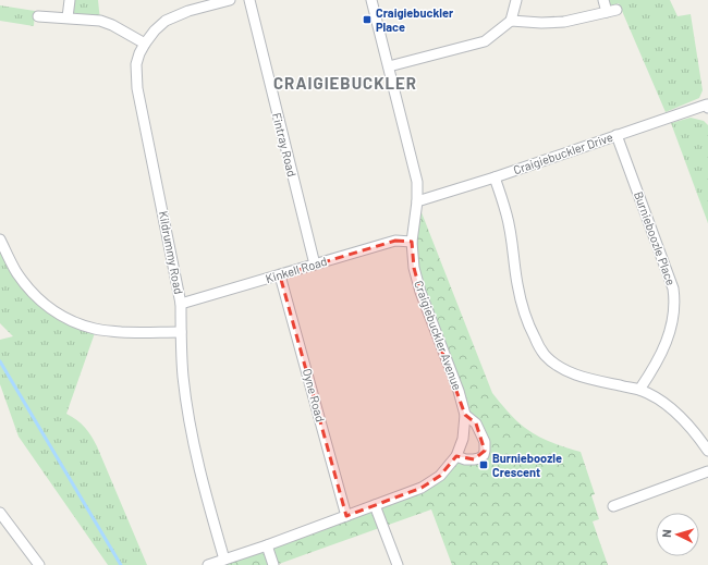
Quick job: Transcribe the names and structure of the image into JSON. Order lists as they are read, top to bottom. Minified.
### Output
{"streets":{"street":["Fintray Road","Craigiebuckler Drive","Burnieboozle Place","Kildrummy Road","Kinkell Road","Craigiebuckler Avenue","Oyne Road"]},"crossings":[["Fintray Road","Kinkell Road"],["Craigiebuckler Drive","Burnieboozle Place"],["Craigiebuckler Drive","Craigiebuckler Avenue"],["Kildrummy Road","Kinkell Road"],["Kildrummy Road","Craigiebuckler Avenue"],["Kinkell Road","Craigiebuckler Avenue"],["Kinkell Road","Oyne Road"],["Craigiebuckler Avenue","Oyne Road"]],"districts":["CRAIGIEBUCKLER"],"places":{"transit":["Craigiebuckler Place","Burnieboozle Crescent"]},"north":"left"}
